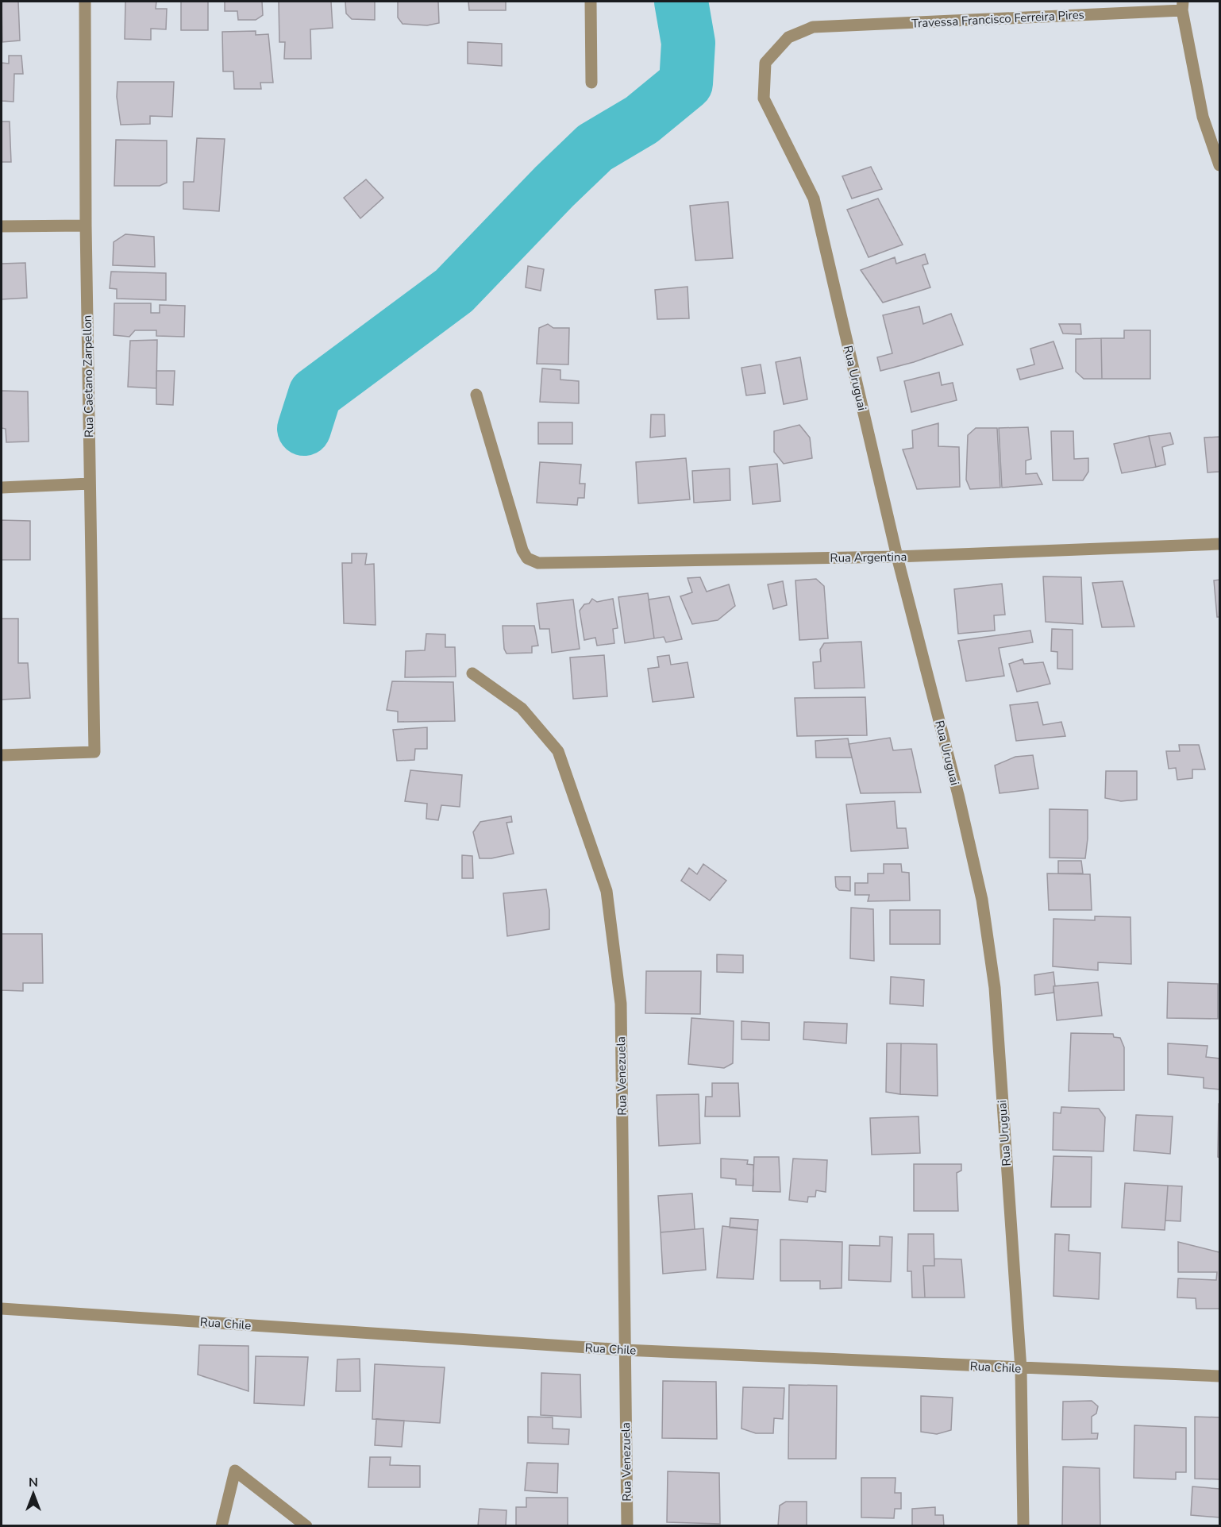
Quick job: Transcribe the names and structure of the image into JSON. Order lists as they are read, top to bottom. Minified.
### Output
{"streets":{"street":["Travessa Francisco Ferreira Pires","Rua Caetano Zarpellon","Rua Uruguai","Rua Argentina","Rua Venezuela","Rua Chile"]},"crossings":[["Travessa Francisco Ferreira Pires","Rua Uruguai"],["Rua Uruguai","Rua Argentina"],["Rua Uruguai","Rua Chile"],["Rua Venezuela","Rua Chile"]],"north":"top"}
